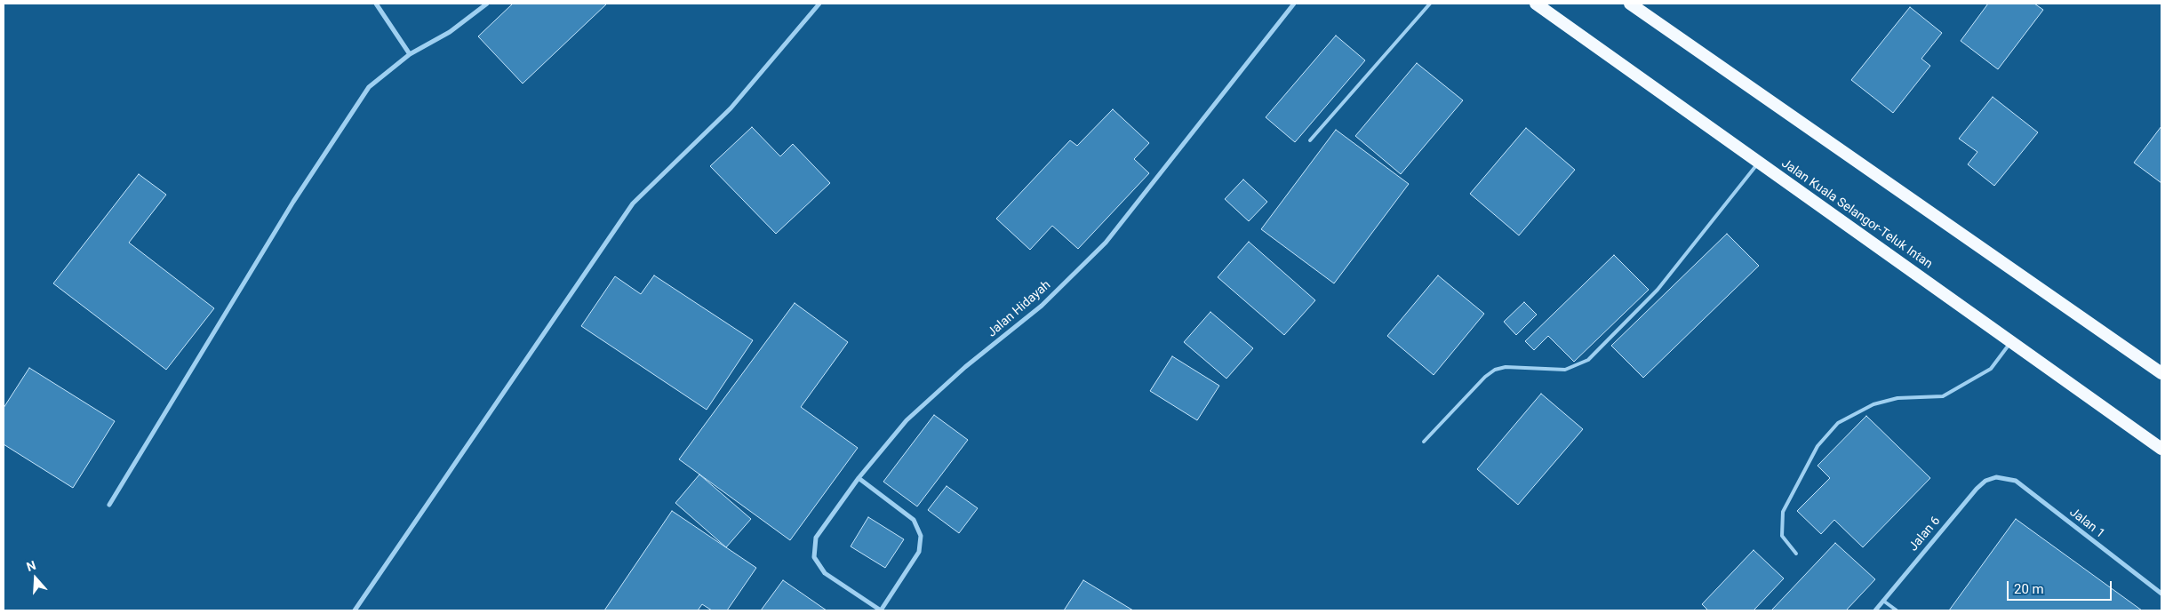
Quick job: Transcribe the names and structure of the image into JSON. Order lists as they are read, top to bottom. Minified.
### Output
{"streets":{"highway":["Jalan Kuala Selangor-Teluk Intan"],"street":["Jalan Hidayah","Jalan 1","Jalan 6"]},"crossings":[["Jalan 1","Jalan 6"]],"scale_bar":"20 m","north":"top"}
